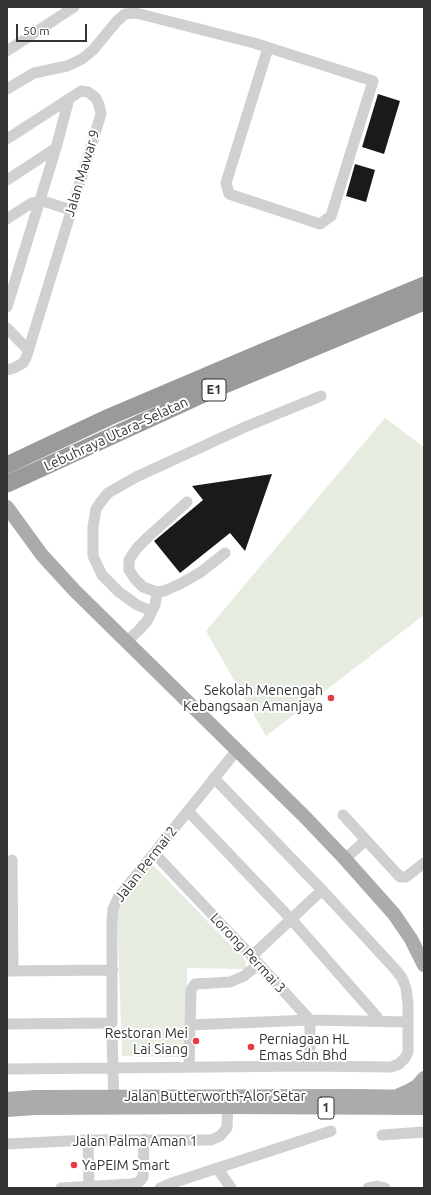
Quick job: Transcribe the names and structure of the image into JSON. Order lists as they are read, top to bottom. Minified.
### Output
{"streets":{"highway":["E1","Lebuhraya Utara–Selatan"],"main road":["Jalan Butterworth-Alor Setar","1"],"street":["Jalan Mawar 9","Jalan Permai 2","Lorong Permai 3","Jalan Palma Aman 1"]},"crossings":[["Jalan Permai 2","Lorong Permai 3"],["Jalan Butterworth-Alor Setar","Jalan Palma Aman 1"]],"places":["Sekolah Menengah Kebangsaan Amanjaya","Restoran Mei Lai Siang","Perniagaan HL Emas Sdn Bhd","YaPEIM Smart"],"scale_bar":"50 m"}
